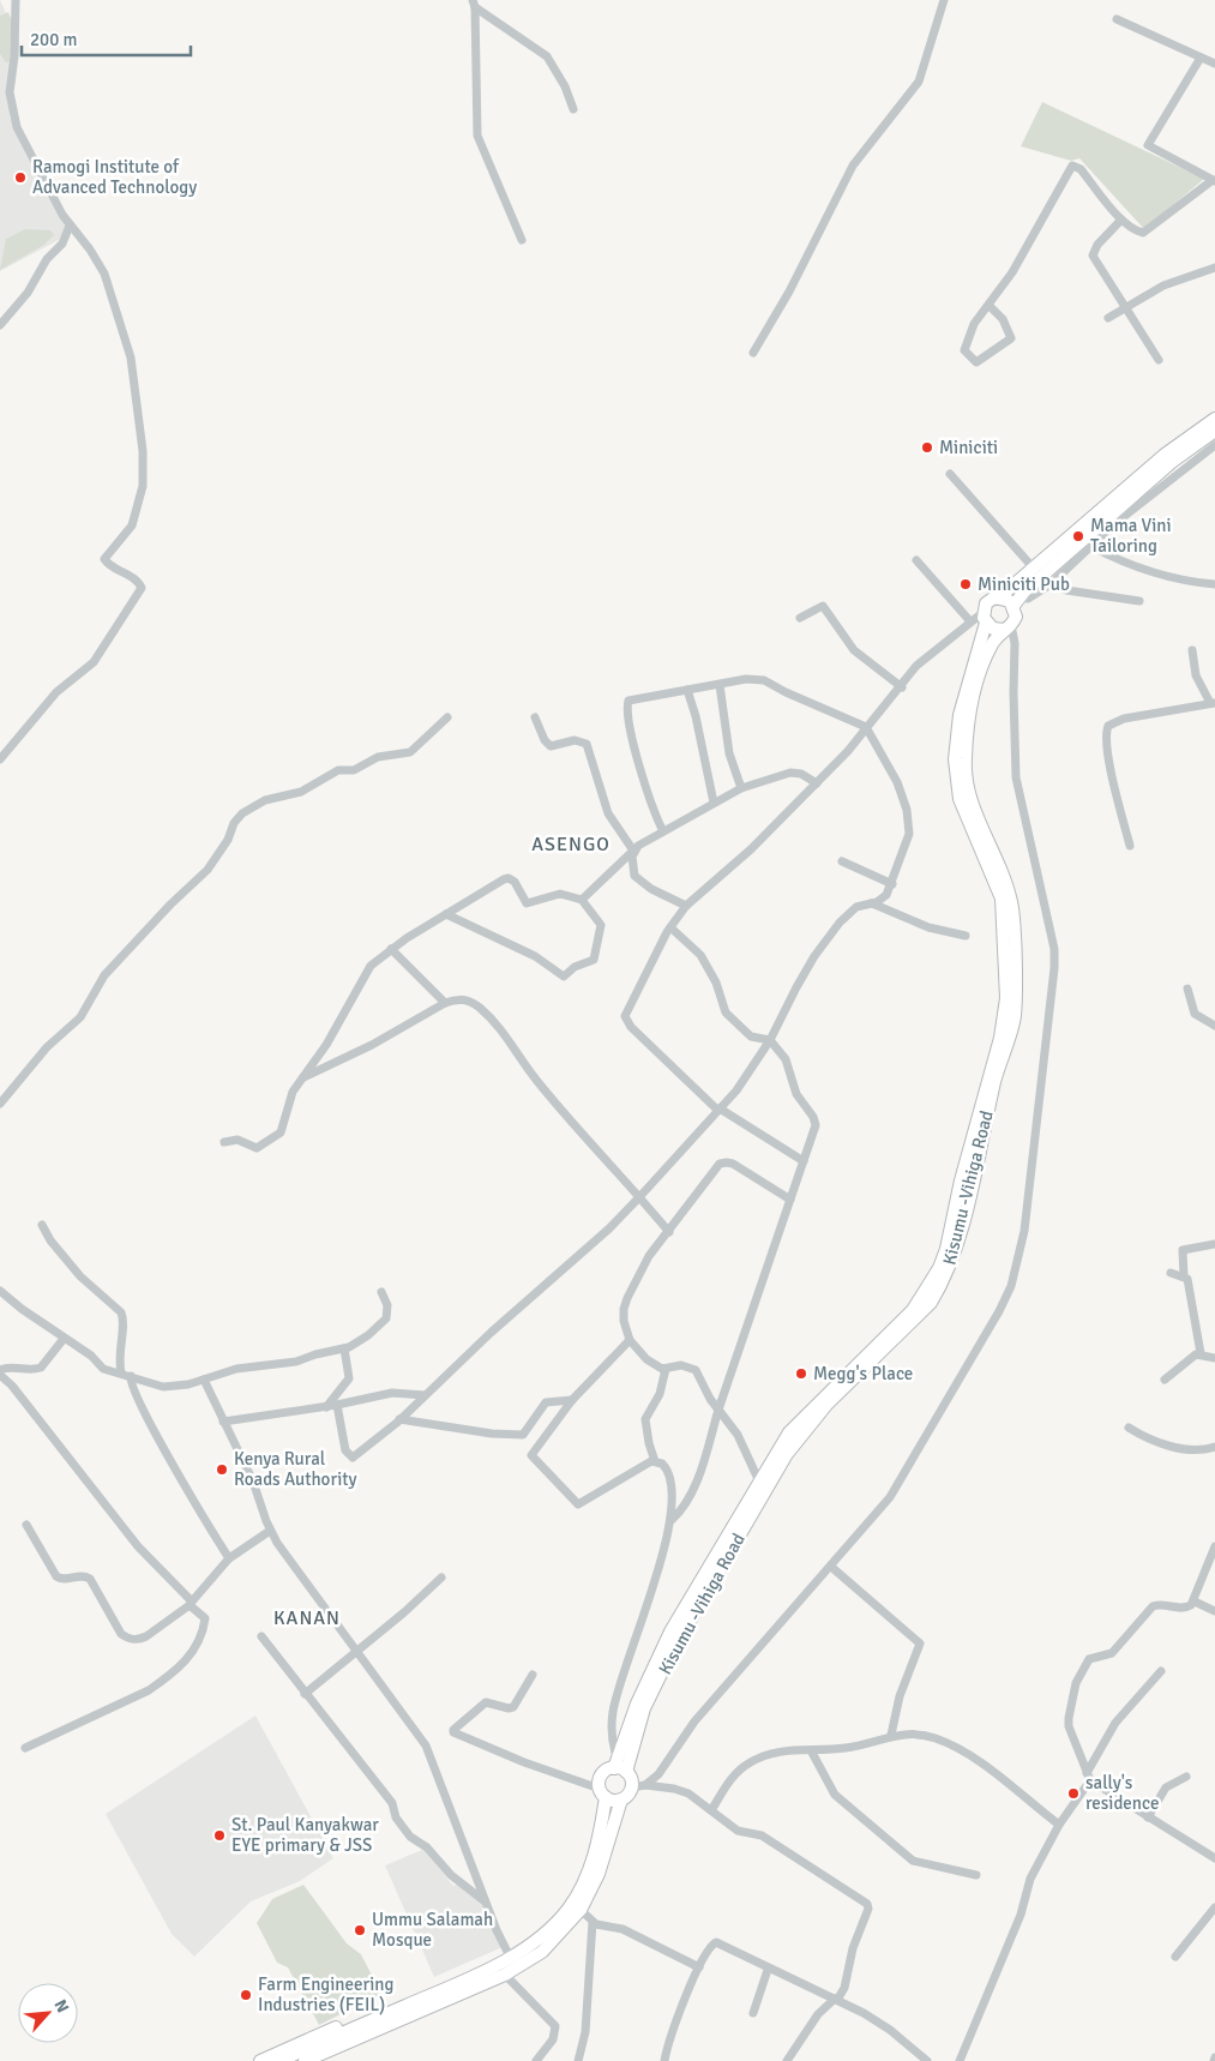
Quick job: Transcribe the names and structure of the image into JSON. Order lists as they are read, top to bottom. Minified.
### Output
{"streets":{"highway":["Kisumu -Vihiga Road"]},"districts":["ASENGO","KANAN"],"places":["Ramogi Institute of Advanced Technology","Miniciti","Mama Vini Tailoring","Miniciti Pub","Megg's Place","Kenya Rural Roads Authority","sally's residence","St. Paul Kanyakwar EYE primary & JSS","Ummu Salamah Mosque","Farm Engineering Industries (FEIL)"],"scale_bar":"200 m","north":"top right"}
